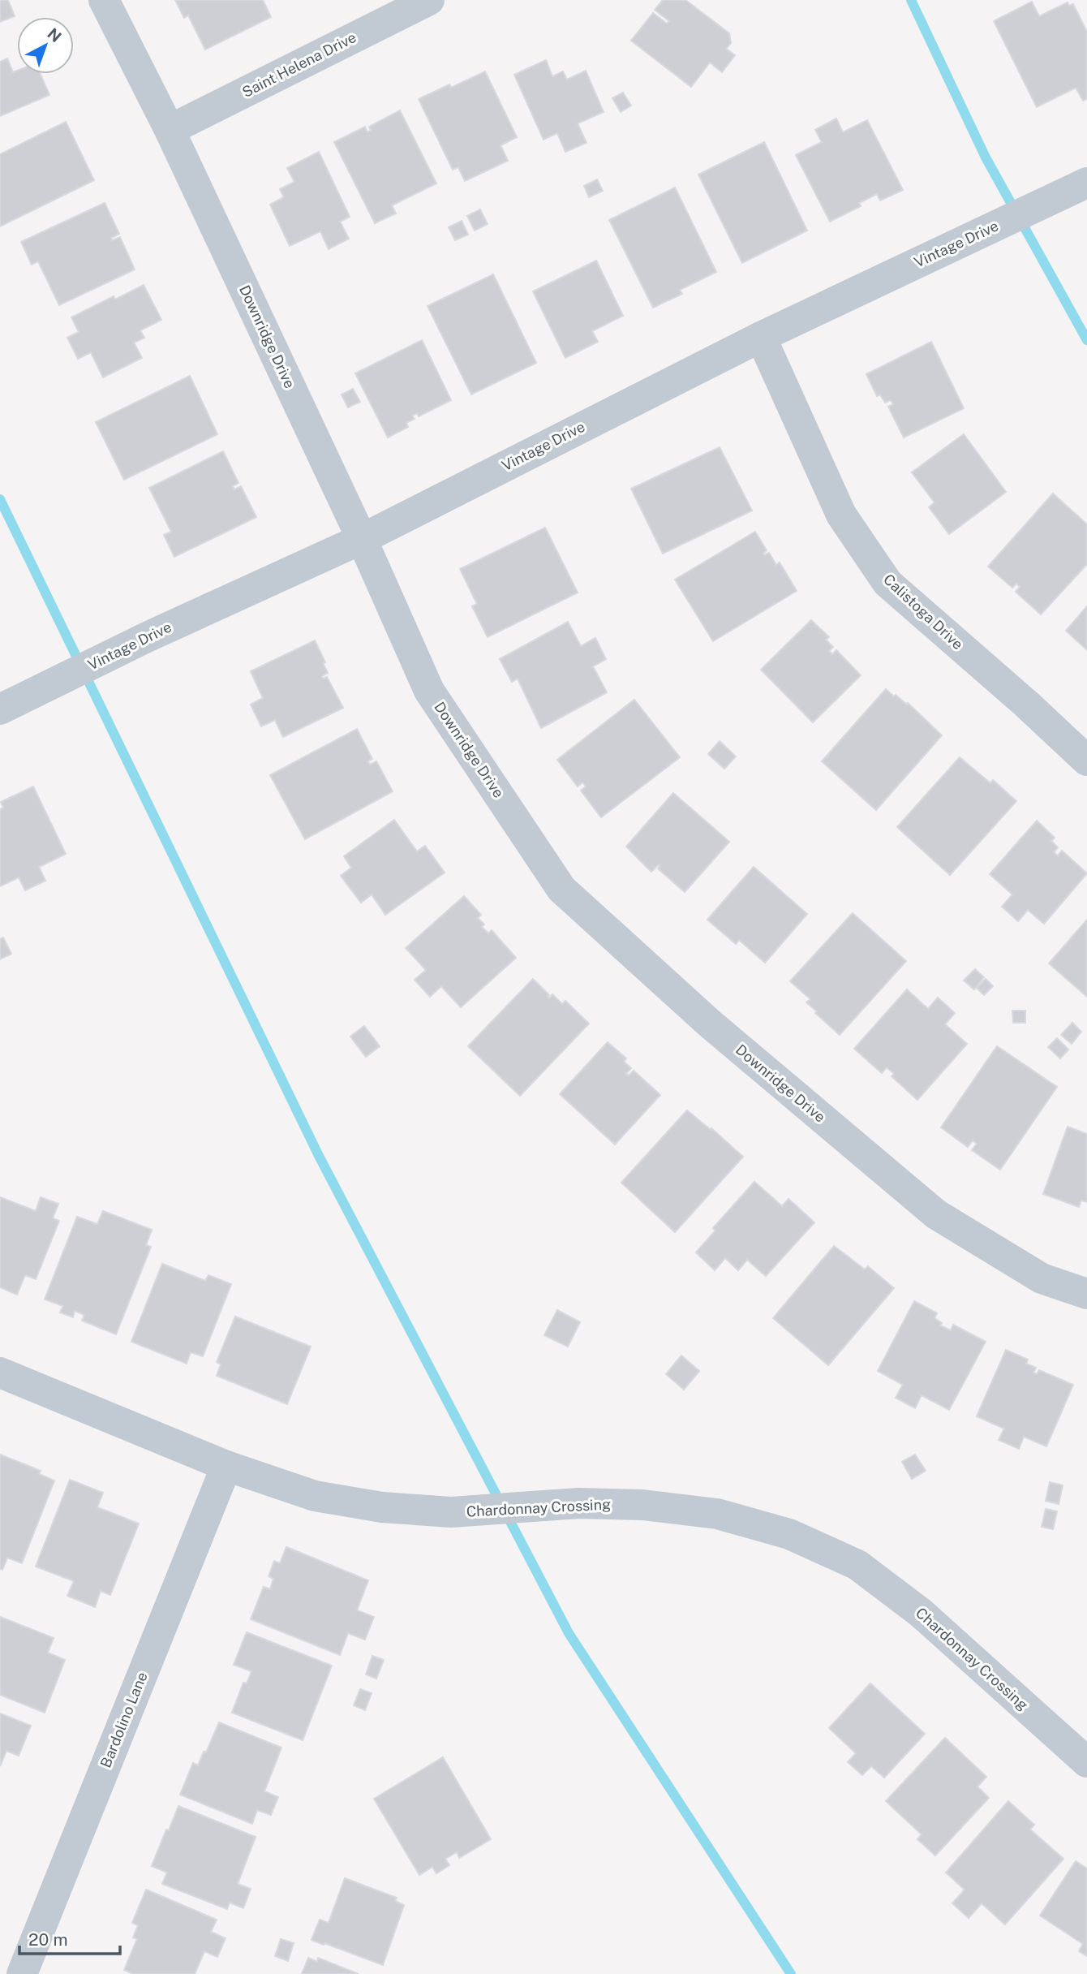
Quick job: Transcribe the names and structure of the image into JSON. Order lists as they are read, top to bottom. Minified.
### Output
{"streets":{"street":["Saint Helena Drive","Vintage Drive","Downridge Drive","Calistoga Drive","Chardonnay Crossing","Bardolino Lane"]},"crossings":[["Saint Helena Drive","Downridge Drive"],["Vintage Drive","Downridge Drive"],["Vintage Drive","Calistoga Drive"],["Chardonnay Crossing","Bardolino Lane"]],"scale_bar":"20 m","north":"top right"}
